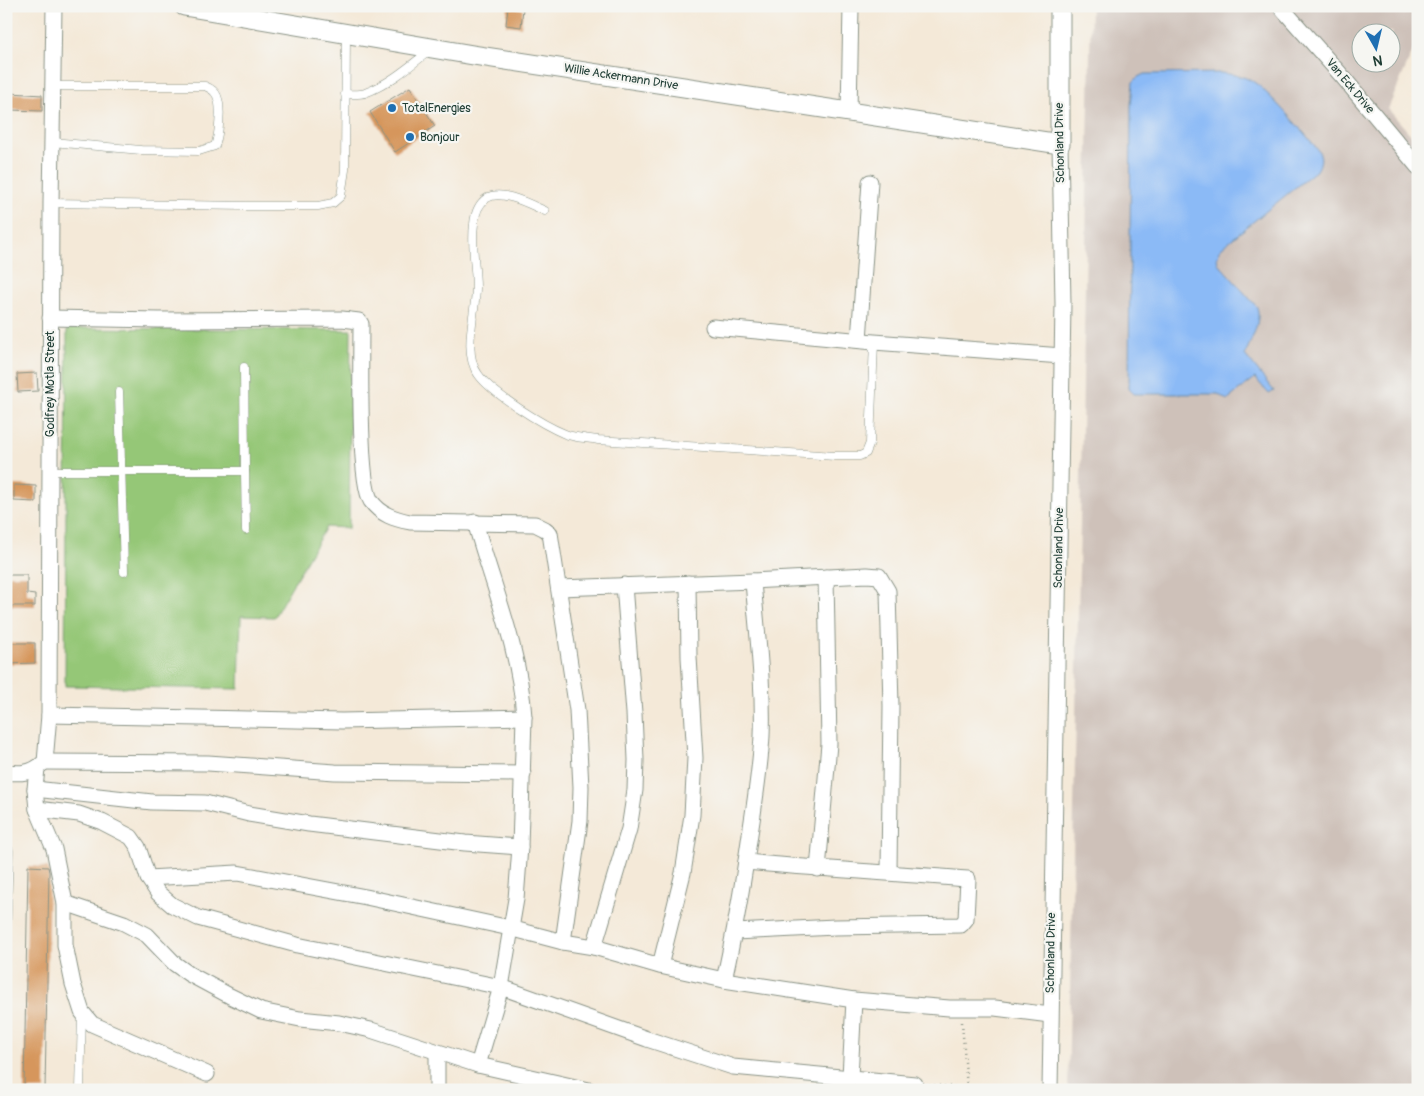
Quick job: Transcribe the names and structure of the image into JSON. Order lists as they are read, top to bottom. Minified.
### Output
{"streets":{"street":["Willie Ackermann Drive","Van Eck Drive","Schonland Drive","Godfrey Motla Street"]},"crossings":[["Willie Ackermann Drive","Schonland Drive"]],"places":["TotalEnergies","Bonjour"],"north":"bottom"}
